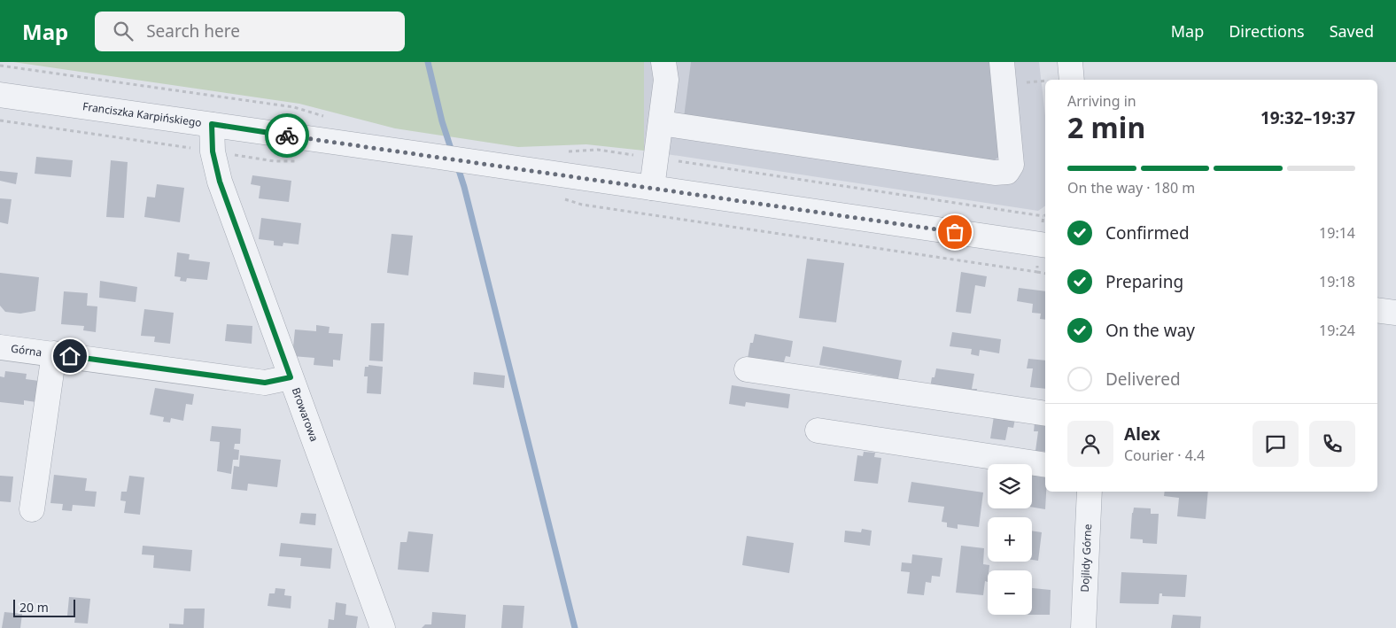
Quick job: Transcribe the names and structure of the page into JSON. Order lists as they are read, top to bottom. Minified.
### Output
{"streets":{"street":["Franciszka Karpińskiego","Górna","Browarowa","Dojlidy Górne"]},"crossings":[["Franciszka Karpińskiego","Browarowa"],["Górna","Browarowa"]],"scale_bar":"20 m","page":{"header":"Map","search":"Search here","nav":["Map","Directions","Saved"],"heading":["2 min","Arriving in","19:32–19:37"],"panel":["Alex","Courier · 4.4"],"bar":"On the way · 180 m","list":[["Confirmed","19:14"],["Preparing","19:18"],["On the way","19:24"],"Delivered"],"map_buttons":["+","−"],"scale":"20 m"}}
